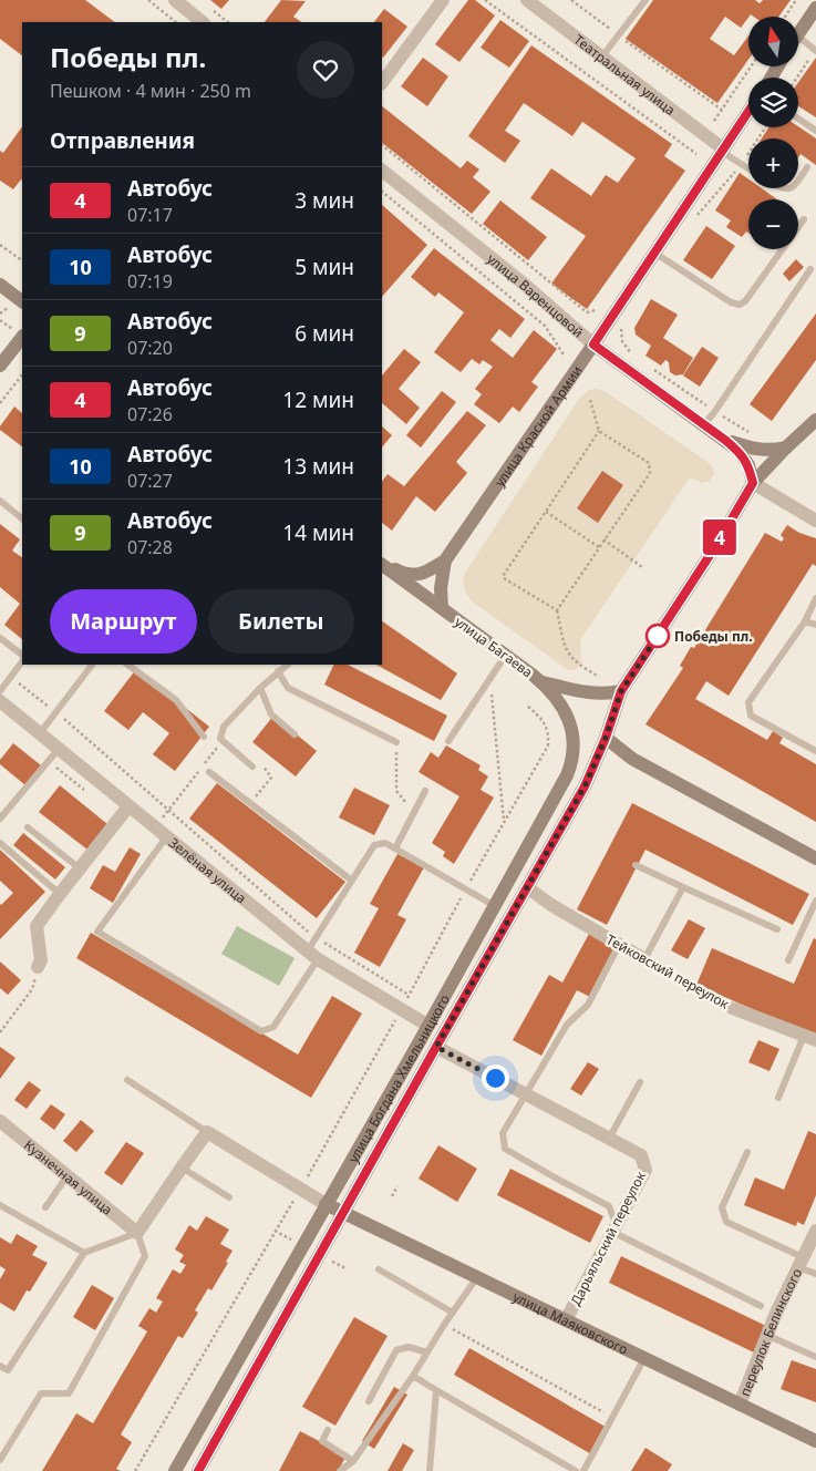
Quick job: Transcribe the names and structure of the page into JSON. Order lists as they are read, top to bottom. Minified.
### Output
{"streets":{"main road":["улица Варенцовой","улица Красной Армии","улица Багаева","улица Богдана Хмельницкого","улица Маяковского"],"street":["Театральная улица","Зелёная улица","Тейковский переулок","Кузнечная улица","Дарьяльский переулок","переулок Белинского"]},"crossings":[["Театральная улица","улица Красной Армии"],["улица Варенцовой","улица Красной Армии"],["улица Варенцовой","улица Богдана Хмельницкого"],["улица Красной Армии","улица Багаева"],["улица Багаева","улица Богдана Хмельницкого"],["Зелёная улица","улица Богдана Хмельницкого"],["Тейковский переулок","улица Богдана Хмельницкого"],["улица Богдана Хмельницкого","Дарьяльский переулок"],["улица Богдана Хмельницкого","улица Маяковского"],["Дарьяльский переулок","улица Маяковского"],["улица Маяковского","переулок Белинского"]],"places":["Победы пл."],"lines":["bus line 4"],"north":"top","page":{"on_map":"4","map_buttons":["+","−"],"heading":[["Победы пл.","Пешком · 4 мин · 250 m"],"Отправления"],"list":[{"mark":"4","name":"Автобус","note":"07:17","value":"3 мин"},{"mark":"10","name":"Автобус","note":"07:19","value":"5 мин"},{"mark":"9","name":"Автобус","note":"07:20","value":"6 мин"},{"mark":"4","name":"Автобус","note":"07:26","value":"12 мин"},{"mark":"10","name":"Автобус","note":"07:27","value":"13 мин"},{"mark":"9","name":"Автобус","note":"07:28","value":"14 мин"}],"buttons":["Маршрут","Билеты"]}}
